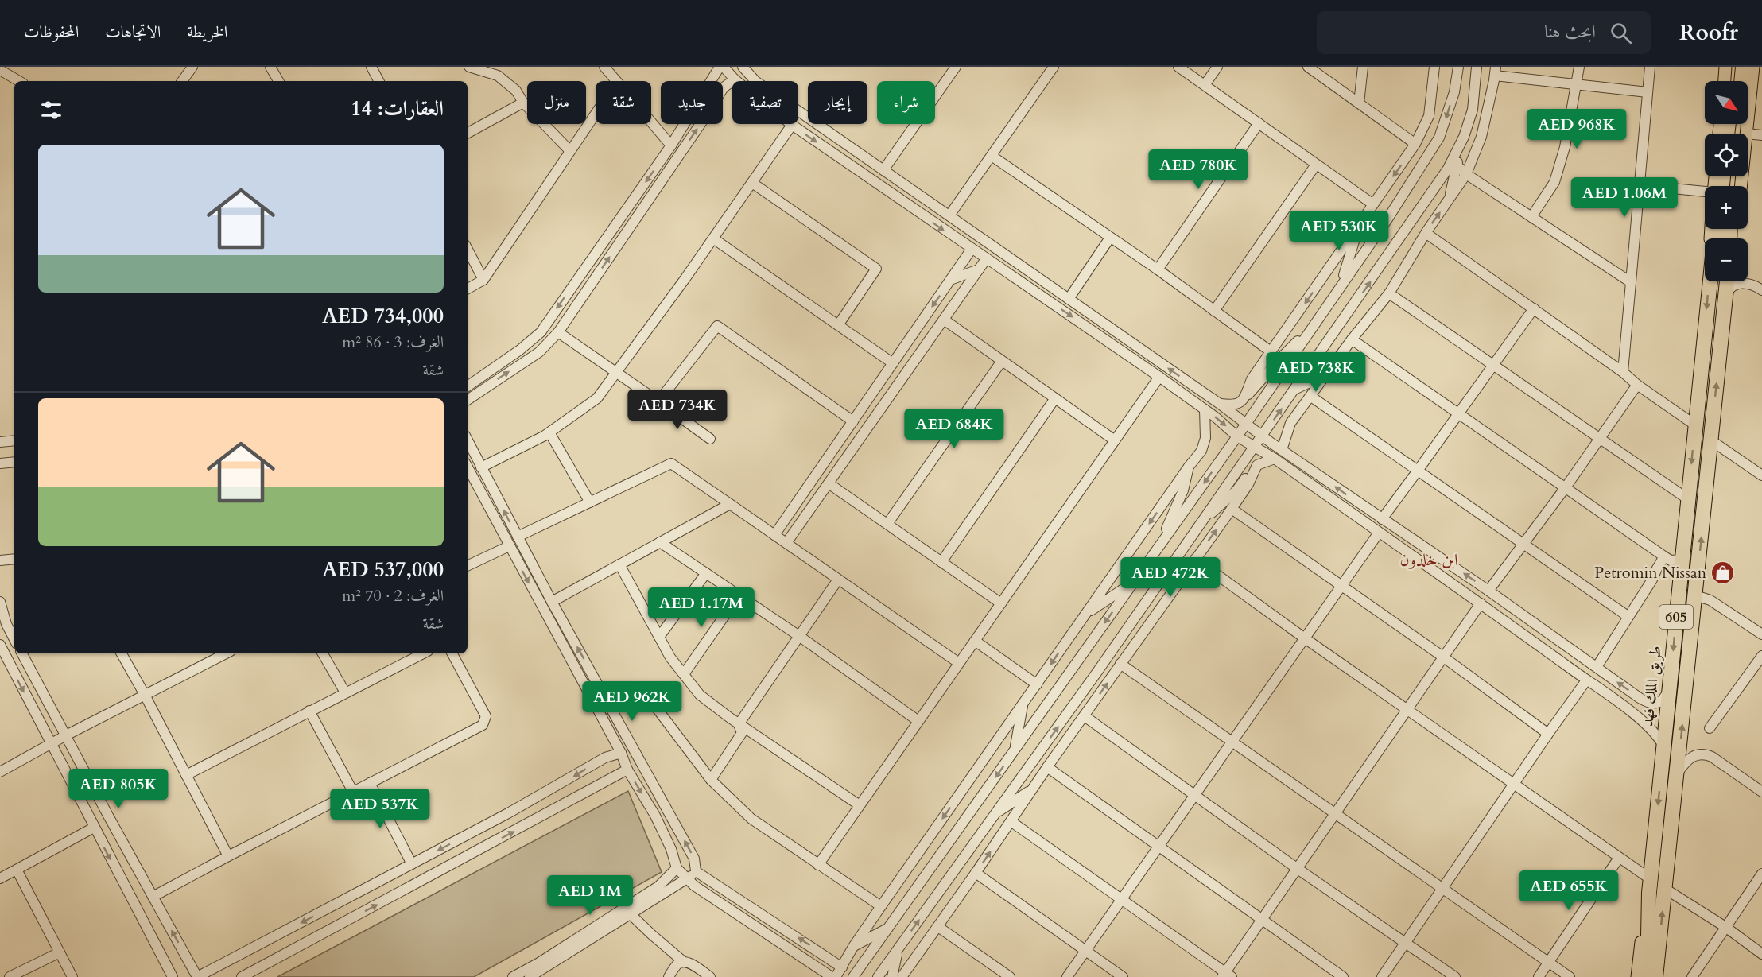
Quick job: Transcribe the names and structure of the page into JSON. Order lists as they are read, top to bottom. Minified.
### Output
{"streets":{"highway":["605","طريق الملك فهد"]},"districts":["ابن خلدون"],"places":{"shop":["Petromin Nissan"]},"north":"bottom right","page":{"header":"Roofr","search":"ابحث هنا","nav":["الخريطة","الاتجاهات","المحفوظات"],"map_buttons":["+","−"],"chip":["شراء","إيجار","تصفية","جديد","شقة","منزل"],"heading":"العقارات: 14","price":["AED 968K","AED 780K","AED 1.06M","AED 530K","AED 738K","AED 734K","AED 684K","AED 472K","AED 1.17M","AED 962K","AED 805K","AED 537K","AED 655K","AED 1M"],"list":[{"name":"AED 734,000","note":"الغرف: 3 · 86 m² · شقة"},{"name":"AED 537,000","note":"الغرف: 2 · 70 m² · شقة"}]}}
